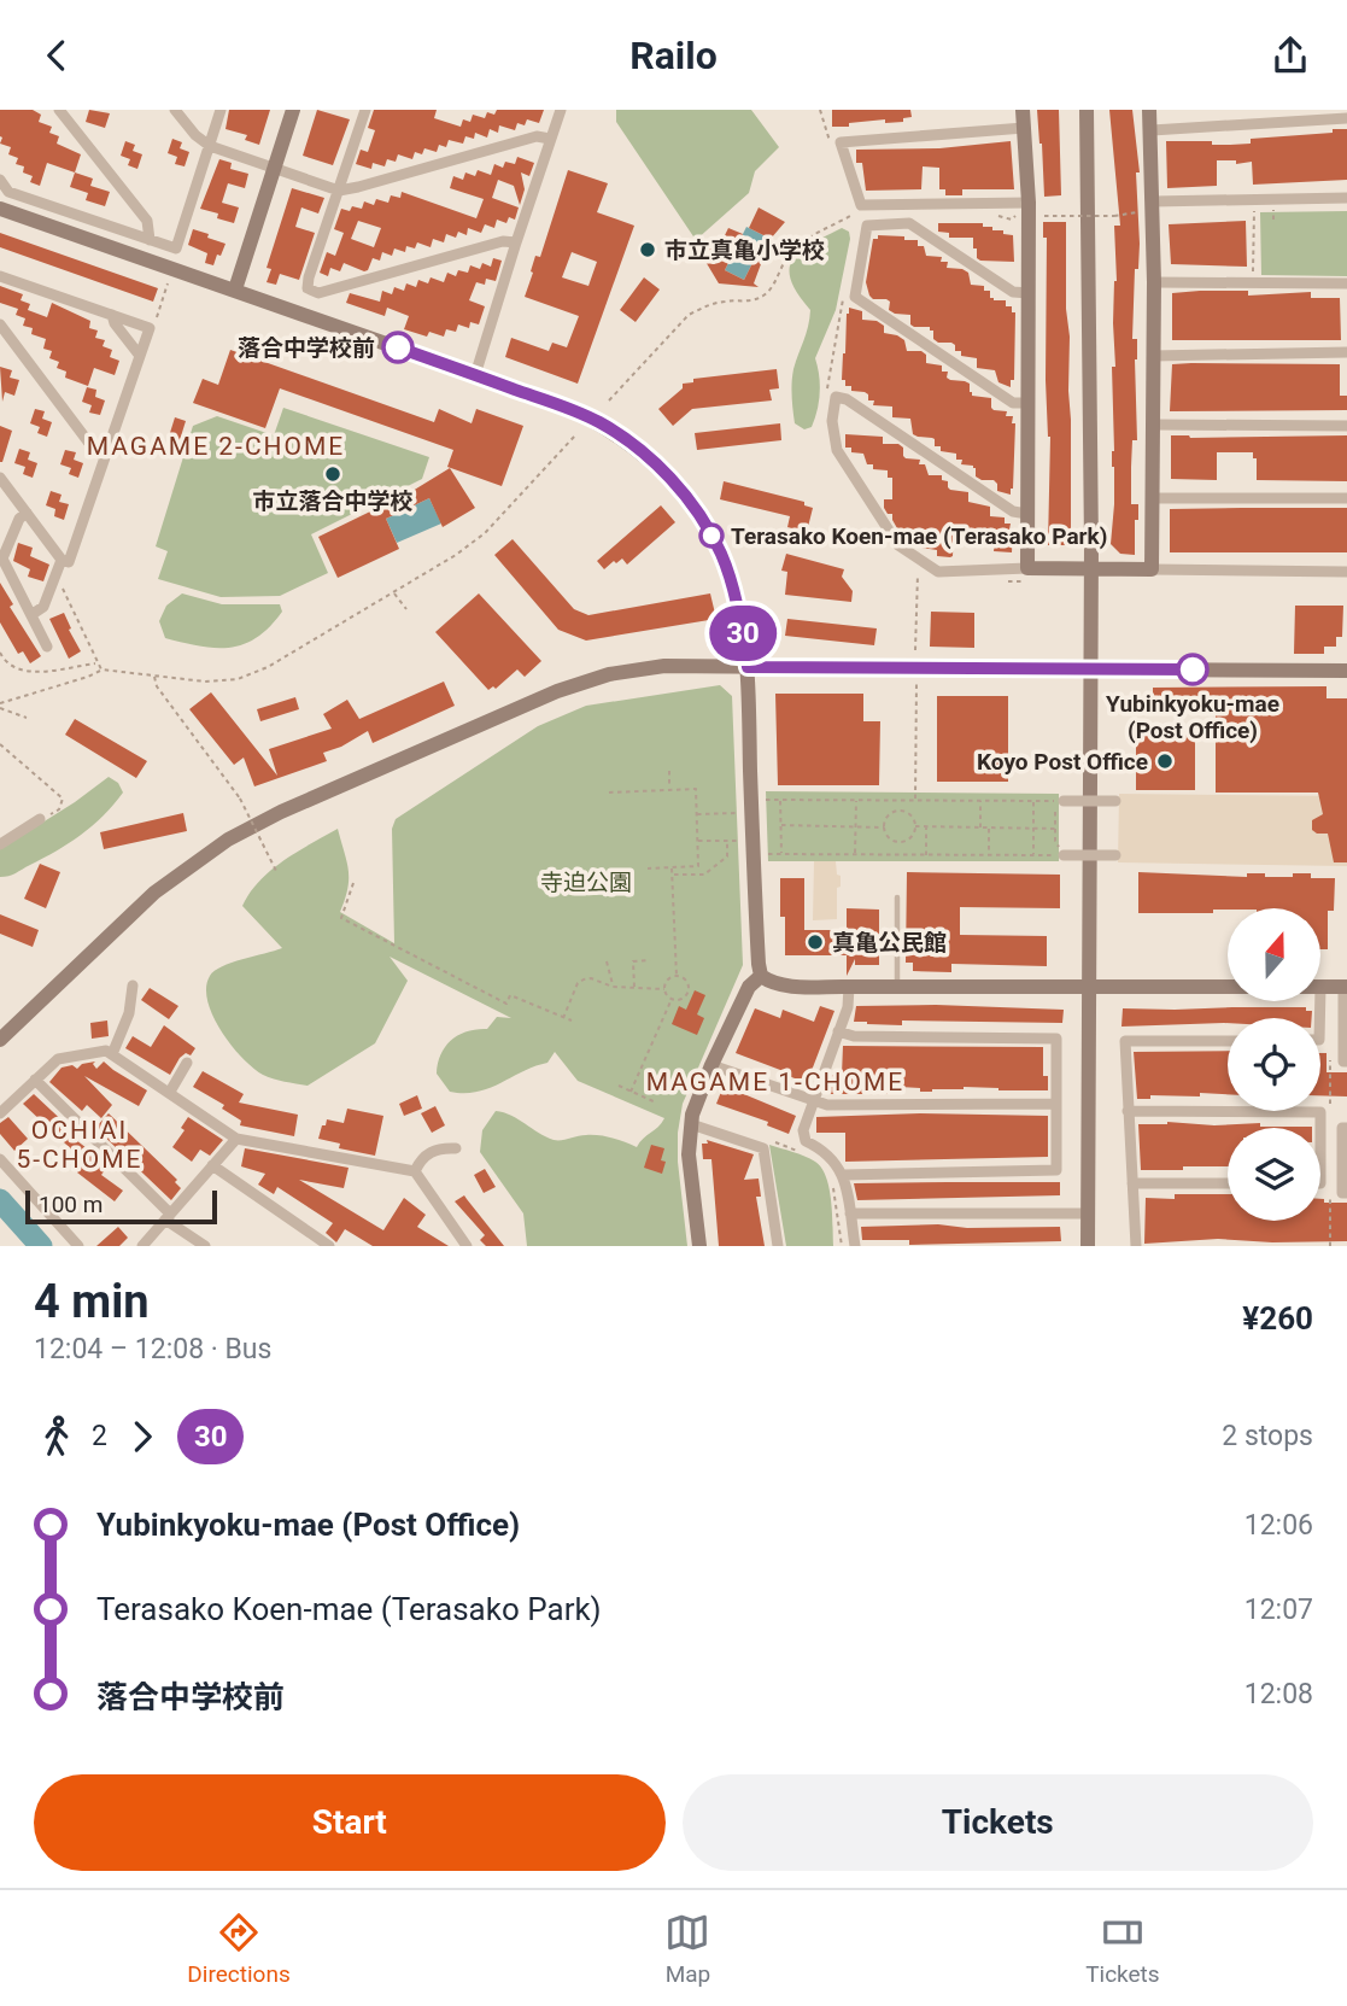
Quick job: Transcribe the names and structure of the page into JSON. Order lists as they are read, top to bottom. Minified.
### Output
{"districts":["MAGAME 2-CHOME","MAGAME 1-CHOME","OCHIAI 5-CHOME"],"parks":["寺迫公園"],"places":["市立真亀小学校","落合中学校前","市立落合中学校","Terasako Koen-mae (Terasako Park)","Yubinkyoku-mae (Post Office)","Koyo Post Office","真亀公民館"],"lines":["bus line 30"],"scale_bar":"100 m","north":"top","page":{"header":"Railo","on_map":"30","scale":"100 m","heading":["4 min","12:04 – 12:08 · Bus","¥260"],"legs":["2","30","2 stops"],"list":[{"name":"Yubinkyoku-mae (Post Office)","value":"12:06"},{"name":"Terasako Koen-mae (Terasako Park)","value":"12:07"},{"name":"落合中学校前","value":"12:08"}],"buttons":["Start","Tickets"],"tabs":["Directions","Map","Tickets"]}}
